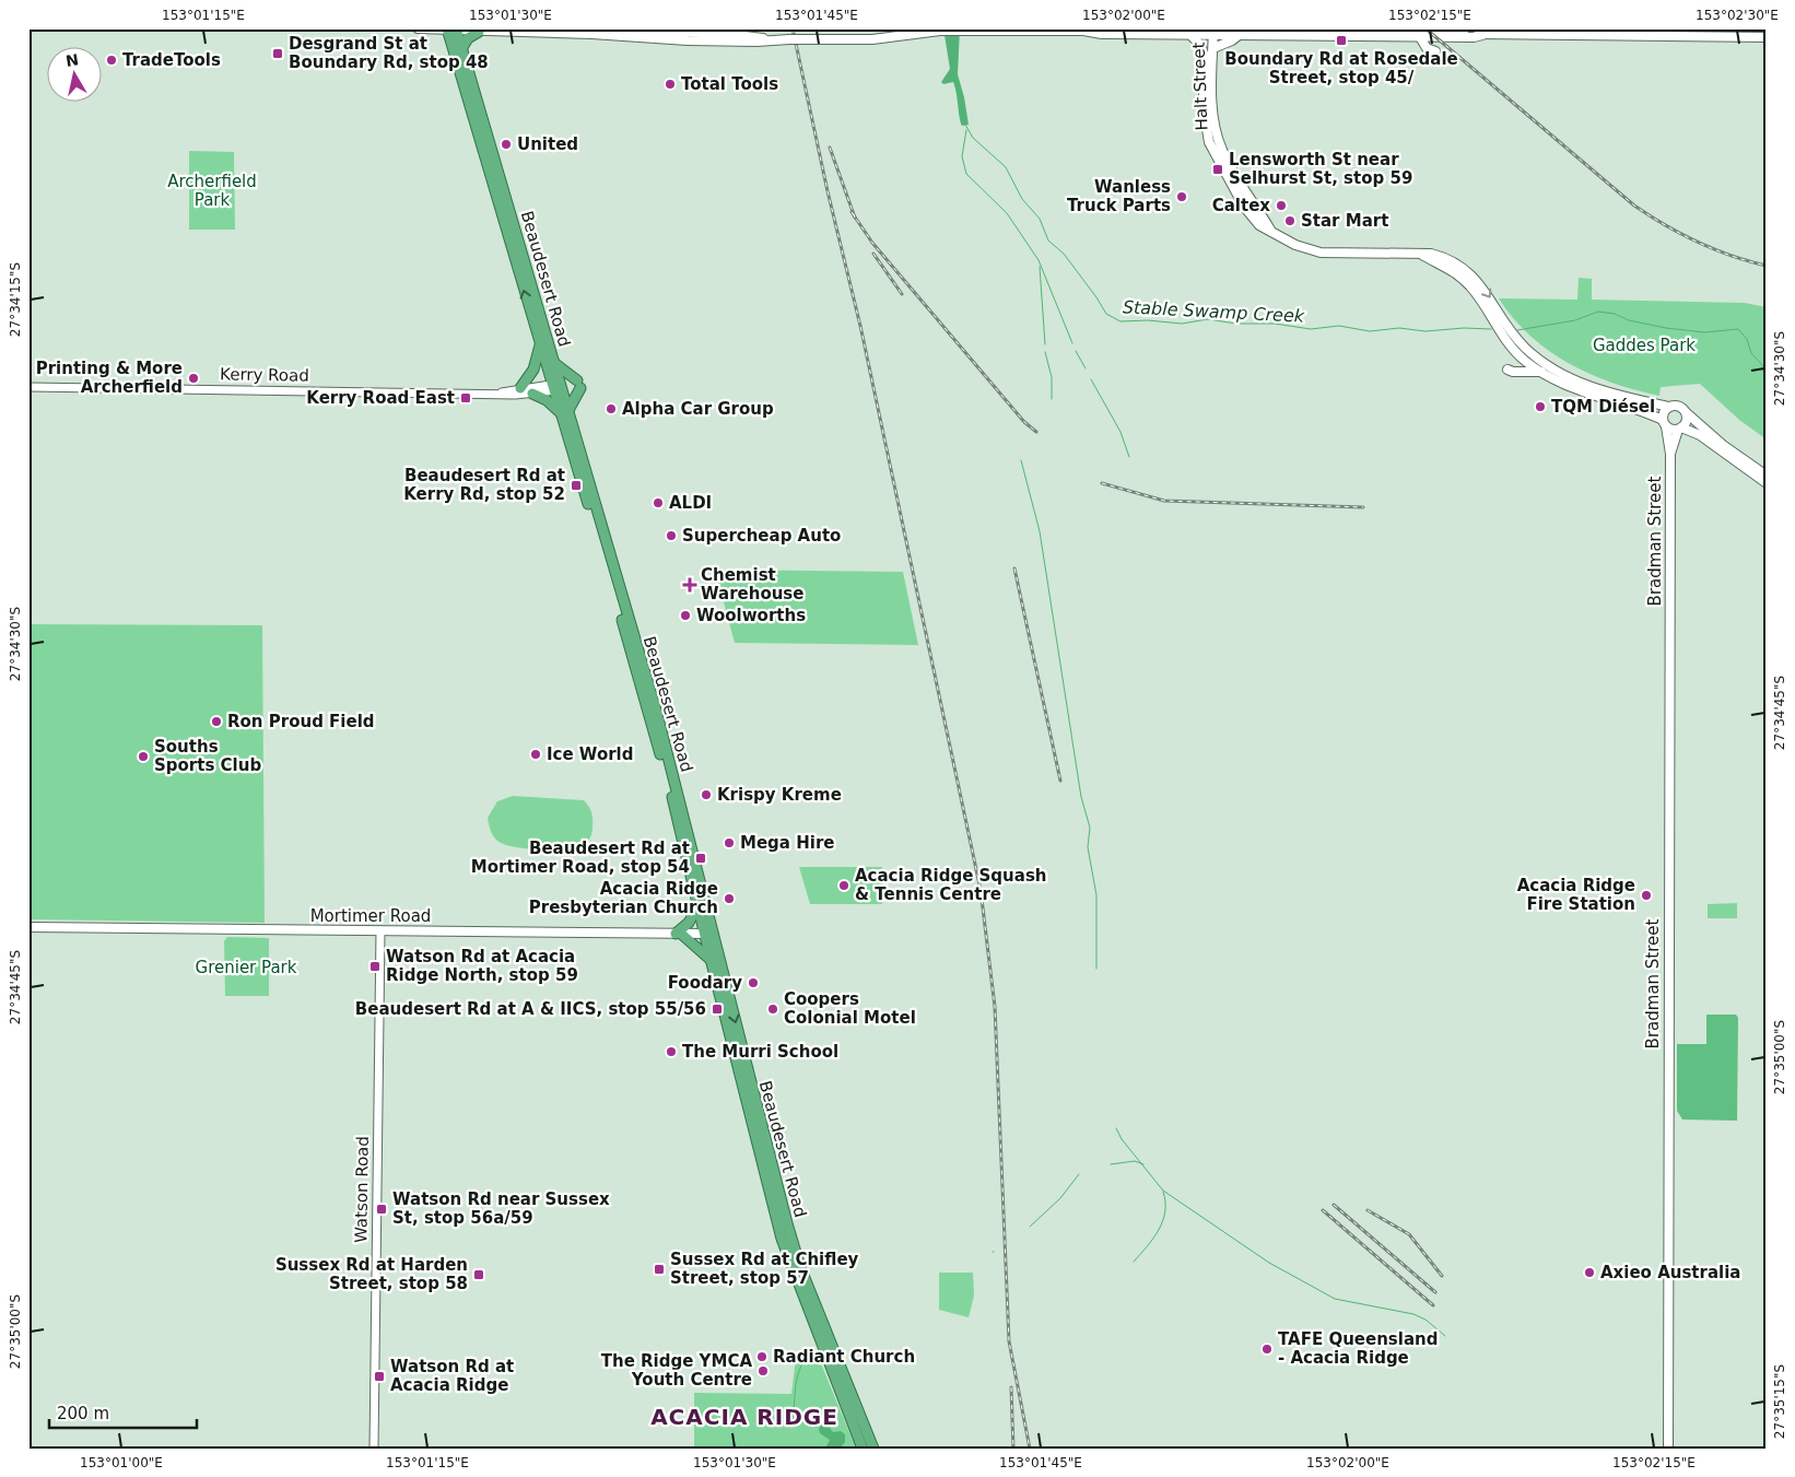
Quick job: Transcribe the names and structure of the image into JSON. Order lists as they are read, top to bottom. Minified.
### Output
{"streets":{"highway":["Beaudesert Road"],"main road":["Halt Street","Bradman Street","Mortimer Road"],"street":["Kerry Road","Watson Road"]},"crossings":[["Halt Street","Bradman Street"],["Beaudesert Road","Kerry Road"],["Beaudesert Road","Mortimer Road"],["Mortimer Road","Watson Road"]],"districts":["ACACIA RIDGE"],"water":["Stable Swamp Creek"],"parks":["Archerfield Park","Gaddes Park","Grenier Park"],"places":{"transit":["Boundary Rd at Rosedale Street, stop 45/","Desgrand St at Boundary Rd, stop 48","Lensworth St near Selhurst St, stop 59","Kerry Road East","Beaudesert Rd at Kerry Rd, stop 52","Beaudesert Rd at Mortimer Road, stop 54","Watson Rd at Acacia Ridge North, stop 59","Beaudesert Rd at A & IICS, stop 55/56","Watson Rd near Sussex St, stop 56a/59","Sussex Rd at Chifley Street, stop 57","Sussex Rd at Harden Street, stop 58","Watson Rd at Acacia Ridge"],"other":["TradeTools","Total Tools","United","Wanless Truck Parts","Caltex","Star Mart","Printing & More Archerfield","TQM Diésel","Alpha Car Group","ALDI","Supercheap Auto","Woolworths","Ron Proud Field","Ice World","Souths Sports Club","Krispy Kreme","Mega Hire","Acacia Ridge Squash & Tennis Centre","Acacia Ridge Fire Station","Acacia Ridge Presbyterian Church","Foodary","Coopers Colonial Motel","The Murri School","Axieo Australia","TAFE Queensland - Acacia Ridge","Radiant Church","The Ridge YMCA Youth Centre"],"health":["Chemist Warehouse"]},"scale_bar":"200 m","north":"top","coordinates":["153°01'15\"E","153°01'30\"E","153°01'45\"E","153°02'00\"E","153°02'15\"E","153°02'30\"E","27°34'15\"S","27°34'30\"S","27°34'45\"S","27°35'00\"S","27°35'15\"S","153°01'00\"E"]}
